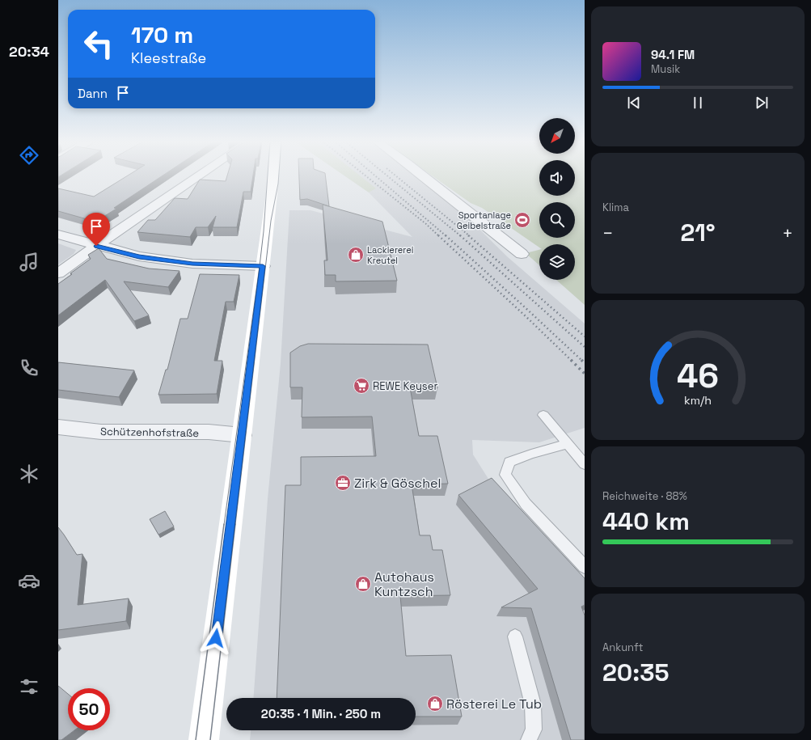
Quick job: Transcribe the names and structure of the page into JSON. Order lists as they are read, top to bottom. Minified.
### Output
{"streets":{"street":["Schützenhofstraße"]},"places":{"sports":["Sportanlage Geibelstraße"],"shop":["Lackiererei Kreutel","Autohaus Kuntzsch","Rösterei Le Tub"],"supermarket":["REWE Keyser"],"office":["Zirk & Göschel"]},"north":"bottom left","page":{"tabs":"20:34","turn":["170 m","Kleestraße"],"song":["94.1 FM","Musik"],"then":"Dann","tile":["Klima",["Reichweite · 88%","440 km"],["Ankunft","20:35"]],"heat":["−","21°","+"],"limit":"50","trip":"20:35 · 1 Min. · 250 m","gauge":["46","km/h"]}}
